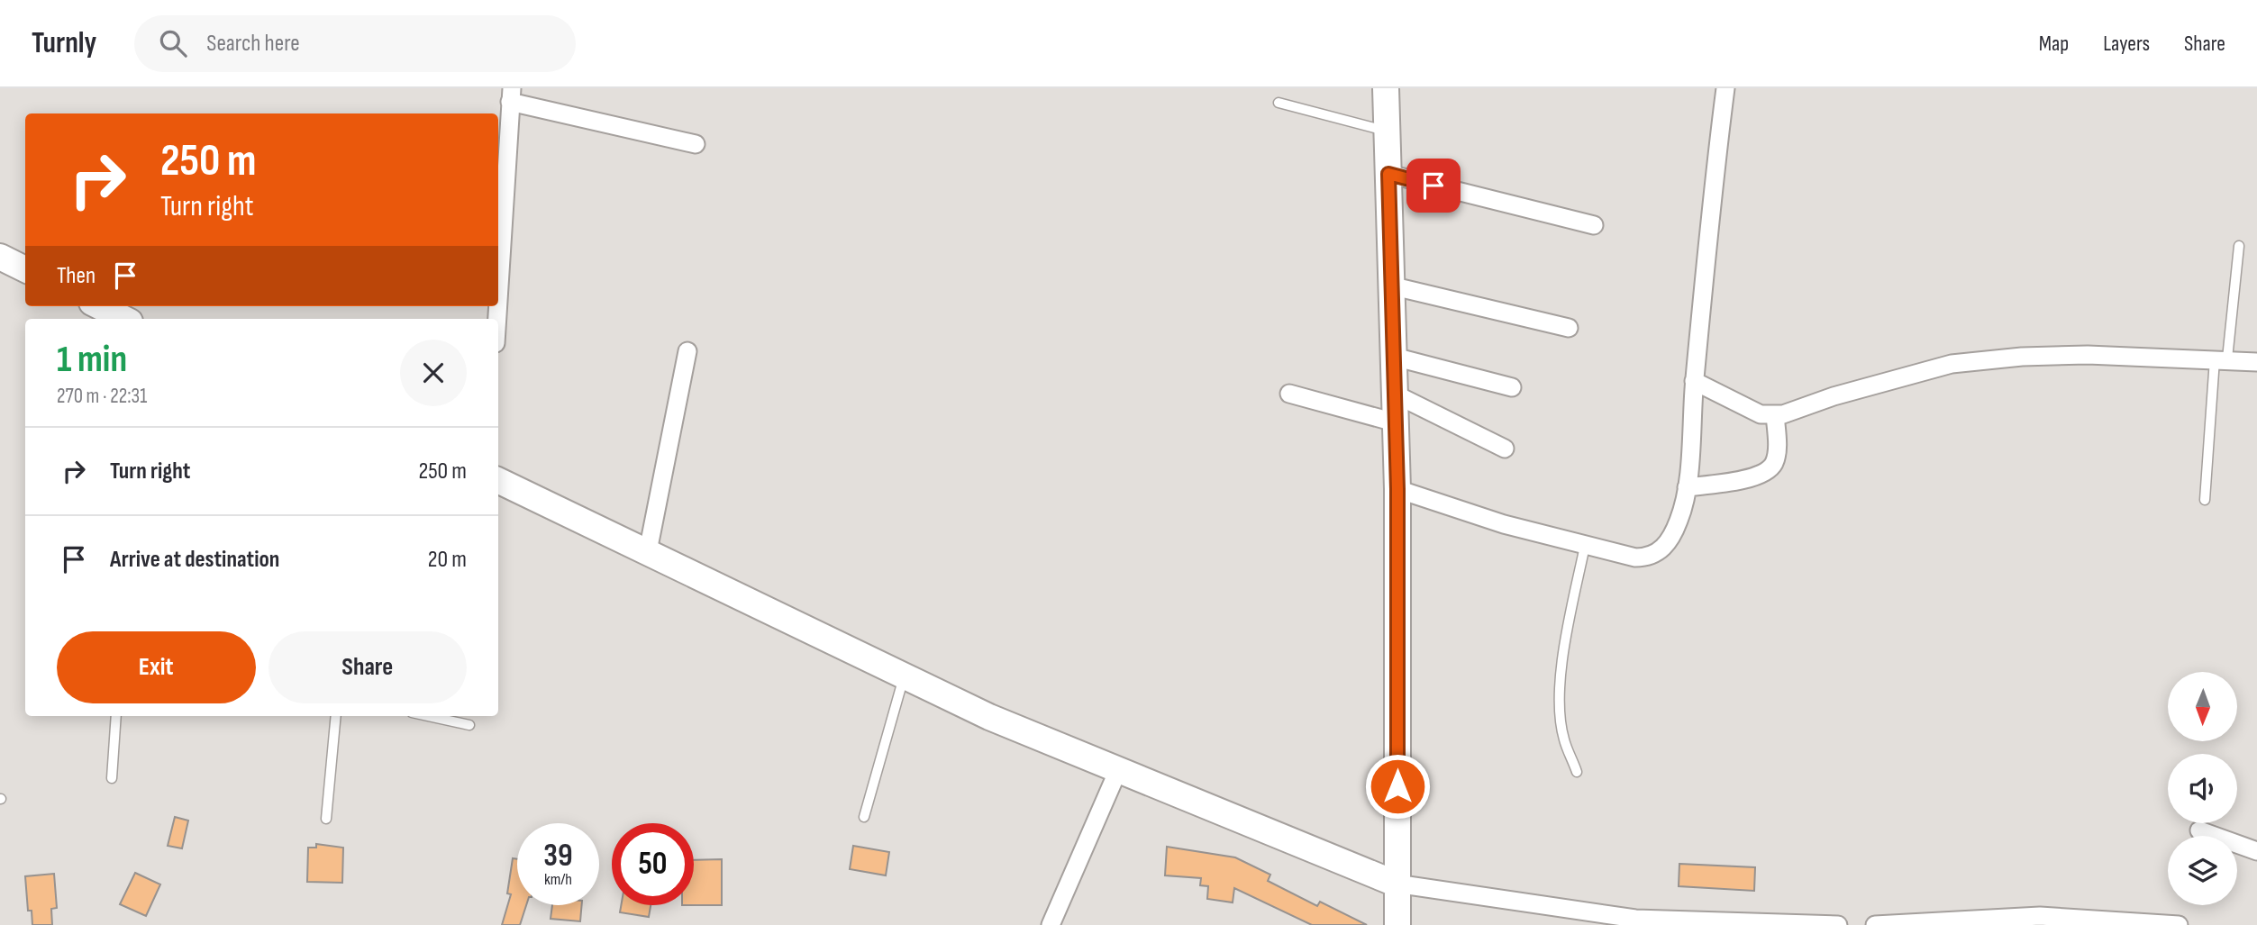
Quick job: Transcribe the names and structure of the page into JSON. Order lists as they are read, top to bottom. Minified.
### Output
{"north":"bottom","page":{"header":"Turnly","search":"Search here","nav":["Map","Layers","Share"],"turn":["250 m","Turn right"],"then":"Then","heading":["1 min","270 m · 22:31"],"list":[{"name":"Turn right","value":"250 m"},{"name":"Arrive at destination","value":"20 m"}],"buttons":["Exit","Share"],"speed":"39 km/h","limit":"50"}}
